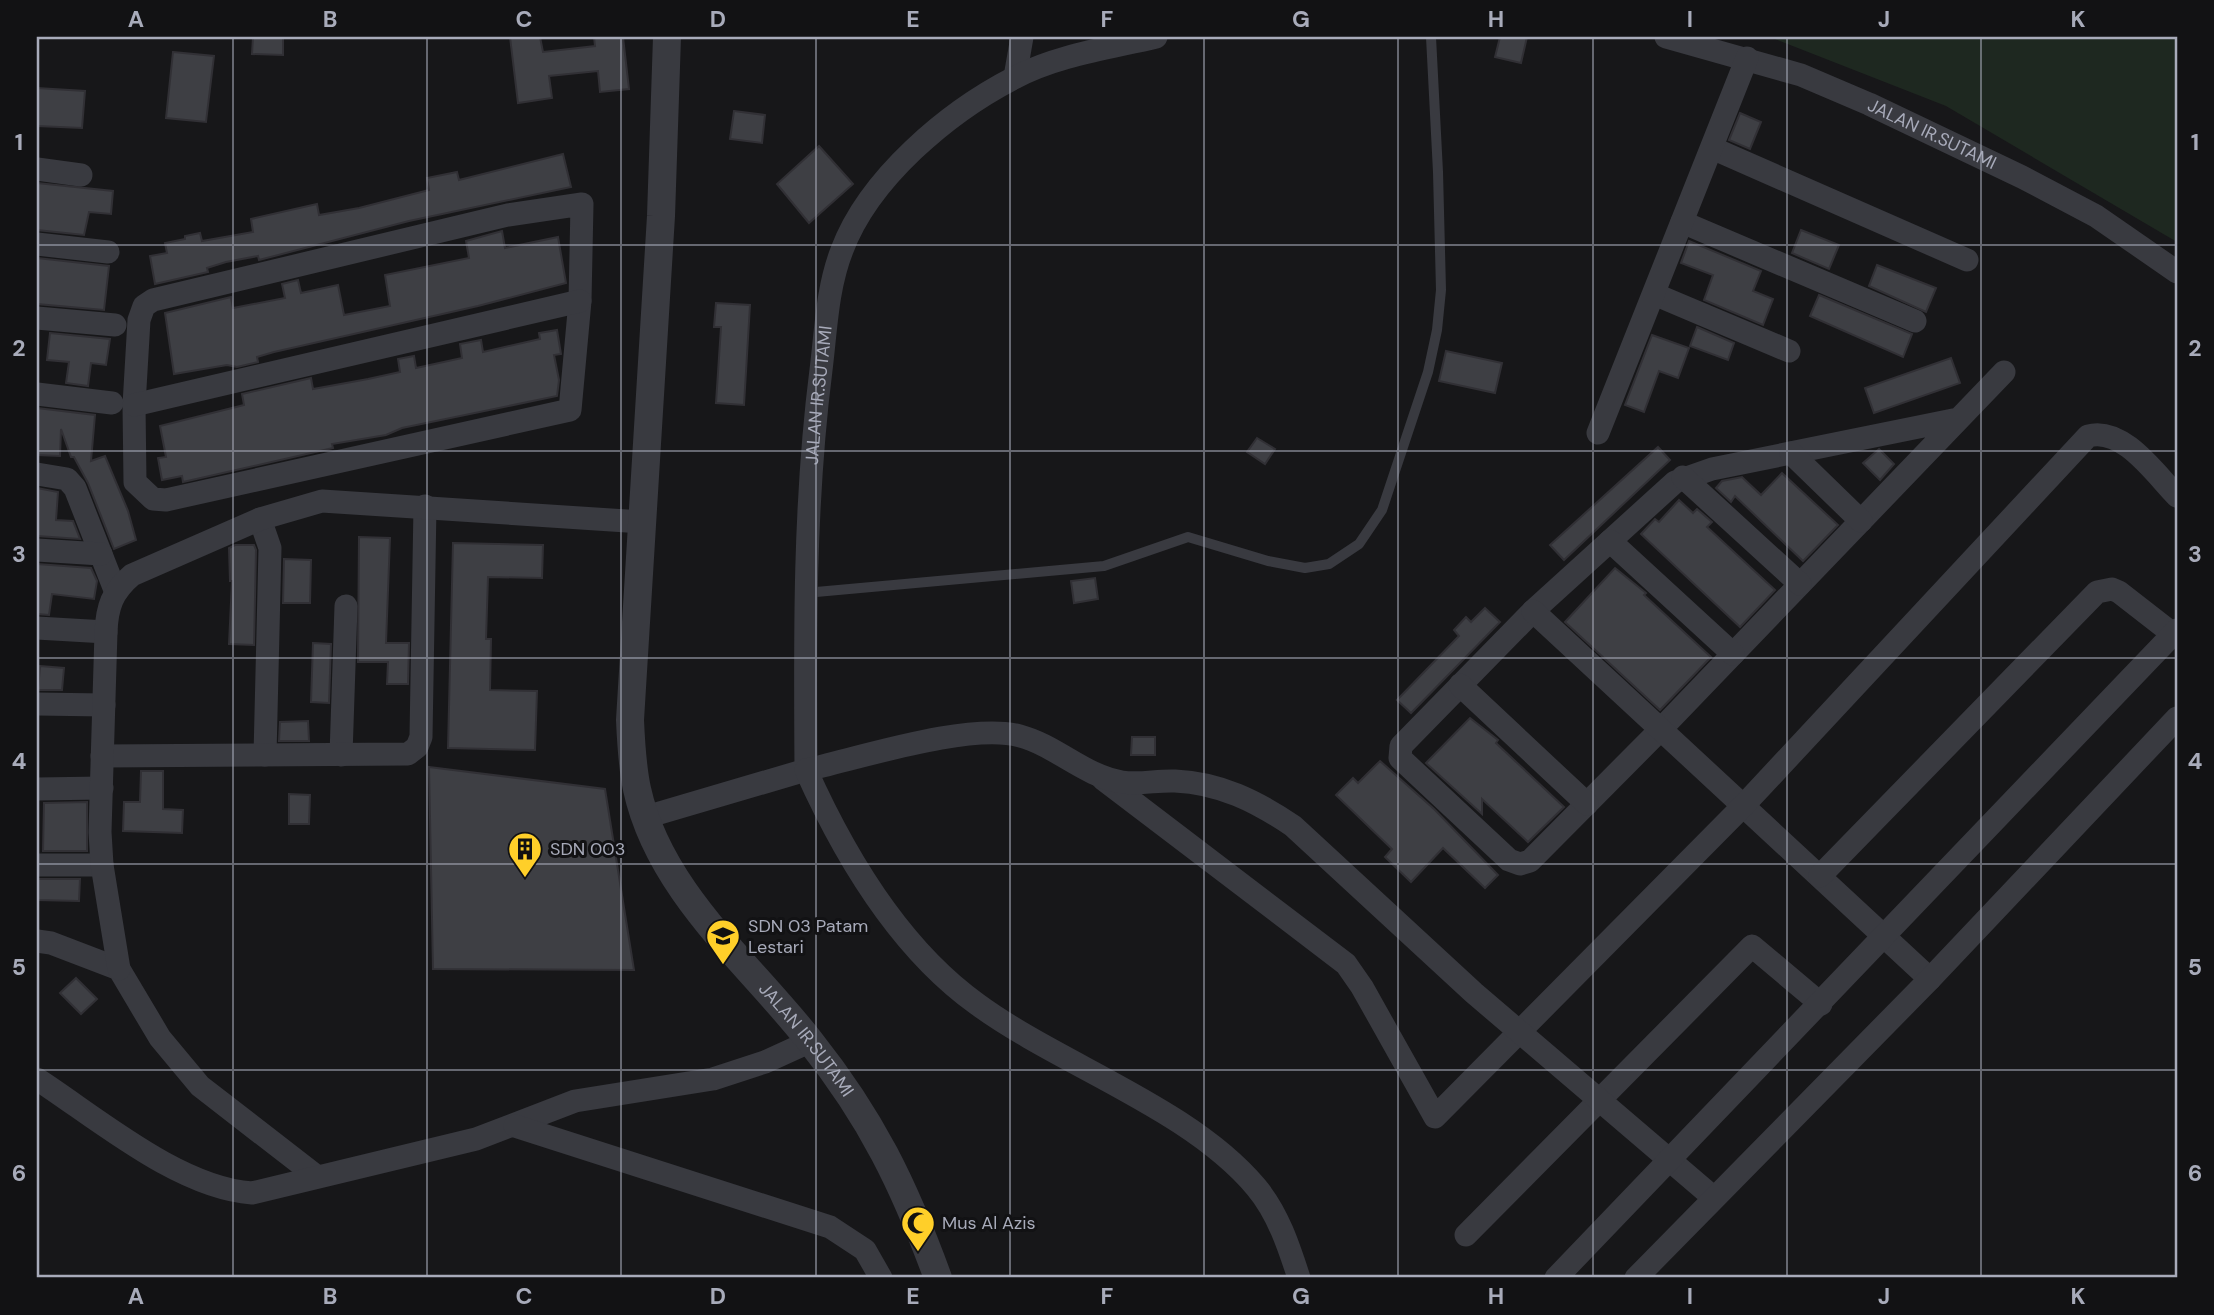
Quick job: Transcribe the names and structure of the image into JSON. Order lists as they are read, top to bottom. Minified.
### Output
{"streets":{"street":["JALAN IR.SUTAMI"]},"places":{"building":["SDN 003"],"school or university":["SDN 03 Patam Lestari"],"mosque":["Mus Al Azis"]},"grid":{"columns":["A","B","C","D","E","F","G","H","I","J","K"],"rows":["1","2","3","4","5","6"]}}
